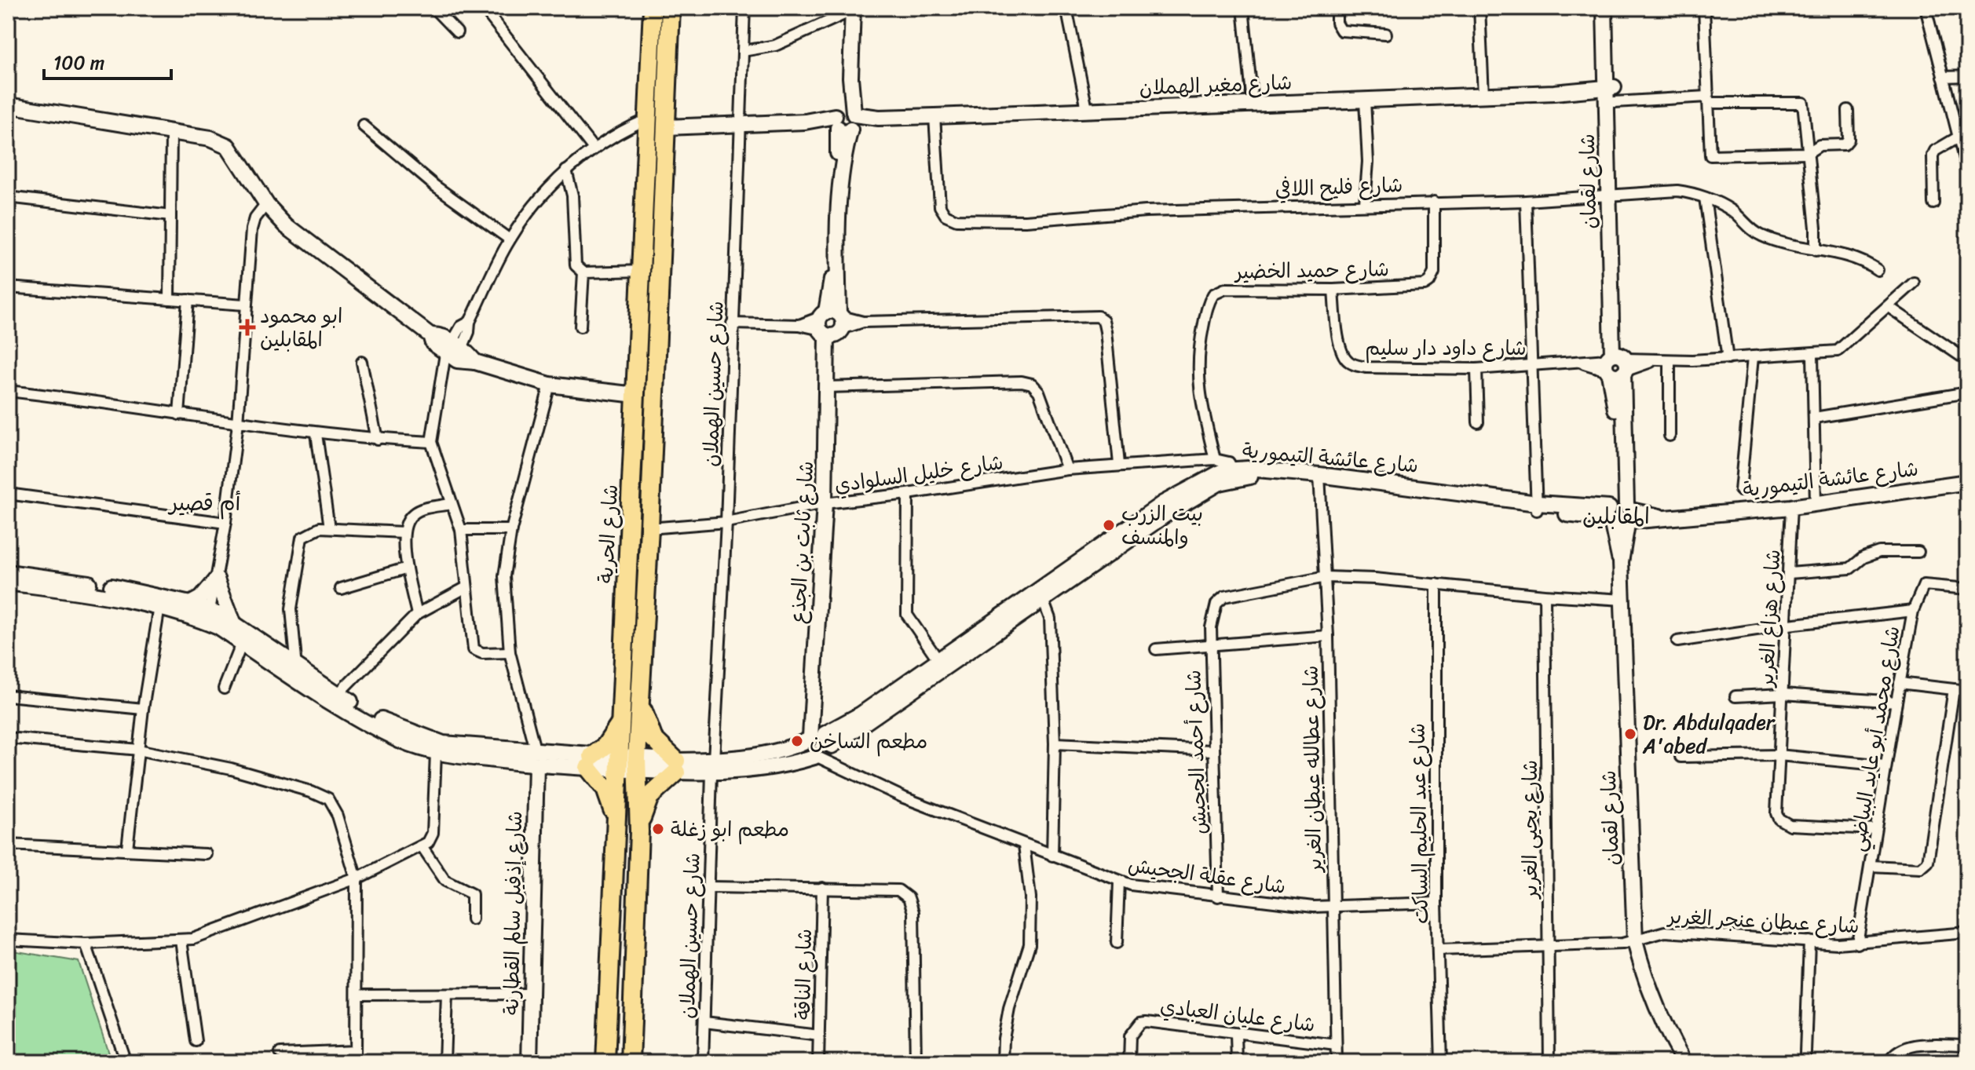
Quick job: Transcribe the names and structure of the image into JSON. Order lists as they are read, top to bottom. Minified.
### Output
{"streets":{"highway":["شارع الحرية"],"street":["شارع مغير الهملان","شارع لقمان","شارع فليح اللافي","شارع حميد الخضير","شارع داود دار سليم","شارع حسين الهملان","شارع عائشة التيمورية","شارع خليل السلوادي","شارع ثابت بن الجذع","شارع هزاع الغرير","شارع محمد أبو عايد البياضي","شارع أحمد الجحيش","شارع عطالله عبطان الغرير","شارع عبد الحليم الساكت","شارع يحيى الغرير","شارع عقلة الجحيش","شارع إذفيل سالم القطارنة","شارع عبطان عنجر الغرير","شارع الناقة","شارع عليان العبادي"]},"crossings":[["شارع مغير الهملان","شارع لقمان"],["شارع مغير الهملان","شارع فليح اللافي"],["شارع مغير الهملان","شارع حسين الهملان"],["شارع مغير الهملان","شارع الحرية"],["شارع مغير الهملان","شارع ثابت بن الجذع"],["شارع لقمان","شارع فليح اللافي"],["شارع لقمان","شارع داود دار سليم"],["شارع لقمان","شارع عائشة التيمورية"],["شارع لقمان","شارع عبطان عنجر الغرير"],["شارع فليح اللافي","شارع حميد الخضير"],["شارع حميد الخضير","شارع داود دار سليم"],["شارع حميد الخضير","شارع خليل السلوادي"],["شارع حسين الهملان","شارع خليل السلوادي"],["شارع عائشة التيمورية","شارع ثابت بن الجذع"],["شارع عائشة التيمورية","شارع هزاع الغرير"],["شارع عائشة التيمورية","شارع عطالله عبطان الغرير"],["شارع عائشة التيمورية","شارع عقلة الجحيش"],["شارع خليل السلوادي","شارع الحرية"],["شارع خليل السلوادي","شارع ثابت بن الجذع"],["شارع ثابت بن الجذع","شارع عقلة الجحيش"],["شارع هزاع الغرير","شارع محمد أبو عايد البياضي"],["شارع محمد أبو عايد البياضي","شارع عبطان عنجر الغرير"],["شارع أحمد الجحيش","شارع عطالله عبطان الغرير"],["شارع أحمد الجحيش","شارع عقلة الجحيش"],["شارع عطالله عبطان الغرير","شارع عقلة الجحيش"],["شارع عطالله عبطان الغرير","شارع عليان العبادي"],["شارع عبد الحليم الساكت","شارع عقلة الجحيش"],["شارع عبد الحليم الساكت","شارع عبطان عنجر الغرير"],["شارع يحيى الغرير","شارع عبطان عنجر الغرير"]],"districts":["أم قصير","المقابلين"],"places":{"health":["ابو محمود المقابلين"],"other":["بيت الزرب والمنسف","Dr. Abdulqader A'abed","مطعم الساخن","مطعم ابو زغلة"]},"scale_bar":"100 m"}
